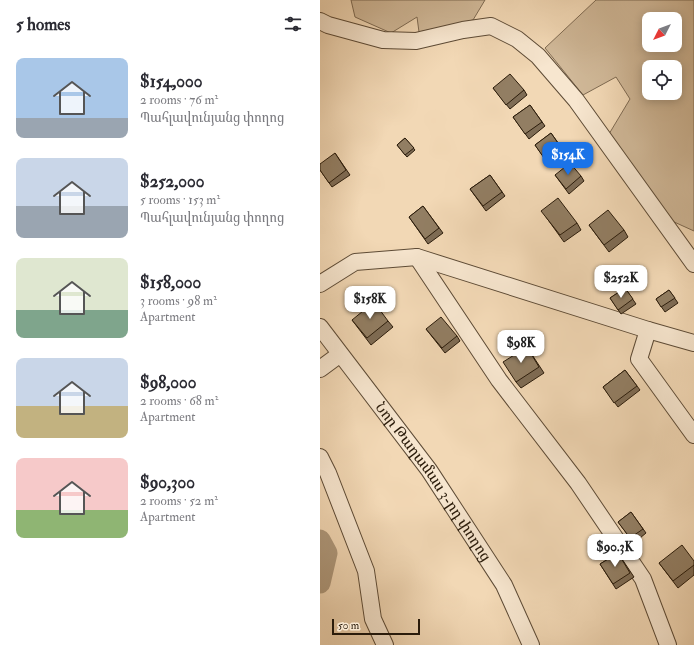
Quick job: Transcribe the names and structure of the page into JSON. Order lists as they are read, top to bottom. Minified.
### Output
{"streets":{"street":["Նոր Թաղամաս 3-րդ փողոց"]},"scale_bar":"50 m","north":"bottom left","page":{"heading":"5 homes","list":[{"name":"$154,000","note":"2 rooms · 76 m² · Պահլավունյանց փողոց"},{"name":"$252,000","note":"5 rooms · 153 m² · Պահլավունյանց փողոց"},{"name":"$158,000","note":"3 rooms · 98 m² · Apartment"},{"name":"$98,000","note":"2 rooms · 68 m² · Apartment"},{"name":"$90,300","note":"2 rooms · 52 m² · Apartment"}],"price":["$154K","$252K","$158K","$98K","$90.3K"],"scale":"50 m"}}
